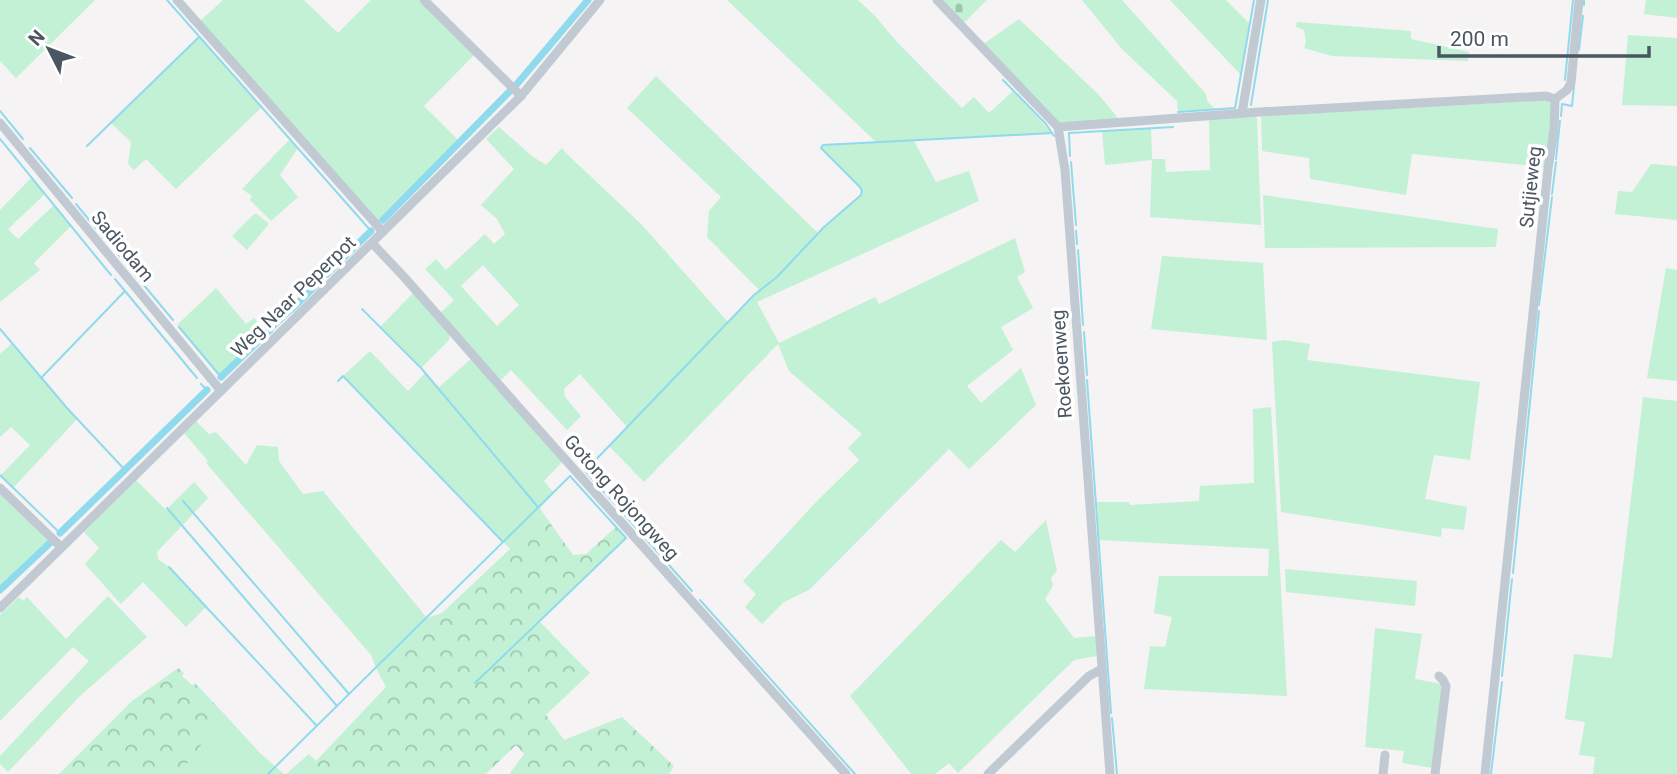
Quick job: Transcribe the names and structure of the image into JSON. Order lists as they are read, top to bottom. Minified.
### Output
{"streets":{"street":["Sutjieweg","Sadiodam","Weg Naar Peperpot","Roekoenweg","Gotong Rojongweg"]},"crossings":[["Sadiodam","Weg Naar Peperpot"],["Weg Naar Peperpot","Gotong Rojongweg"]],"scale_bar":"200 m","north":"top left"}
